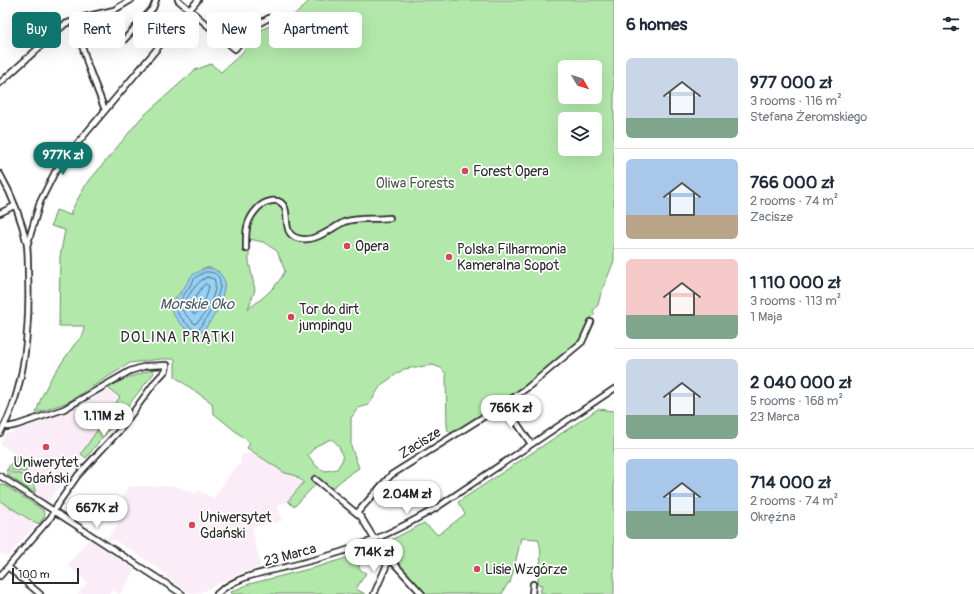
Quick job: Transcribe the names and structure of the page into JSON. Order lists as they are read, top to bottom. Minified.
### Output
{"streets":{"street":["Zacisze","23 Marca"]},"districts":["DOLINA PRĄTKI"],"water":["Morskie Oko"],"parks":["Oliwa Forests"],"places":["Forest Opera","Opera","Polska Filharmonia Kameralna Sopot","Tor do dirt jumpingu","Uniwerytet Gdański","Uniwersytet Gdański","Lisie Wzgórze"],"scale_bar":"100 m","north":"bottom right","page":{"heading":"6 homes","chip":["Buy","Rent","Filters","New","Apartment"],"list":[{"name":"977 000 zł","note":"3 rooms · 116 m² · Stefana Żeromskiego"},{"name":"766 000 zł","note":"2 rooms · 74 m² · Zacisze"},{"name":"1 110 000 zł","note":"3 rooms · 113 m² · 1 Maja"},{"name":"2 040 000 zł","note":"5 rooms · 168 m² · 23 Marca"},{"name":"714 000 zł","note":"2 rooms · 74 m² · Okrężna"}],"price":["977K zł","766K zł","1.11M zł","2.04M zł","667K zł","714K zł"],"scale":"100 m"}}
